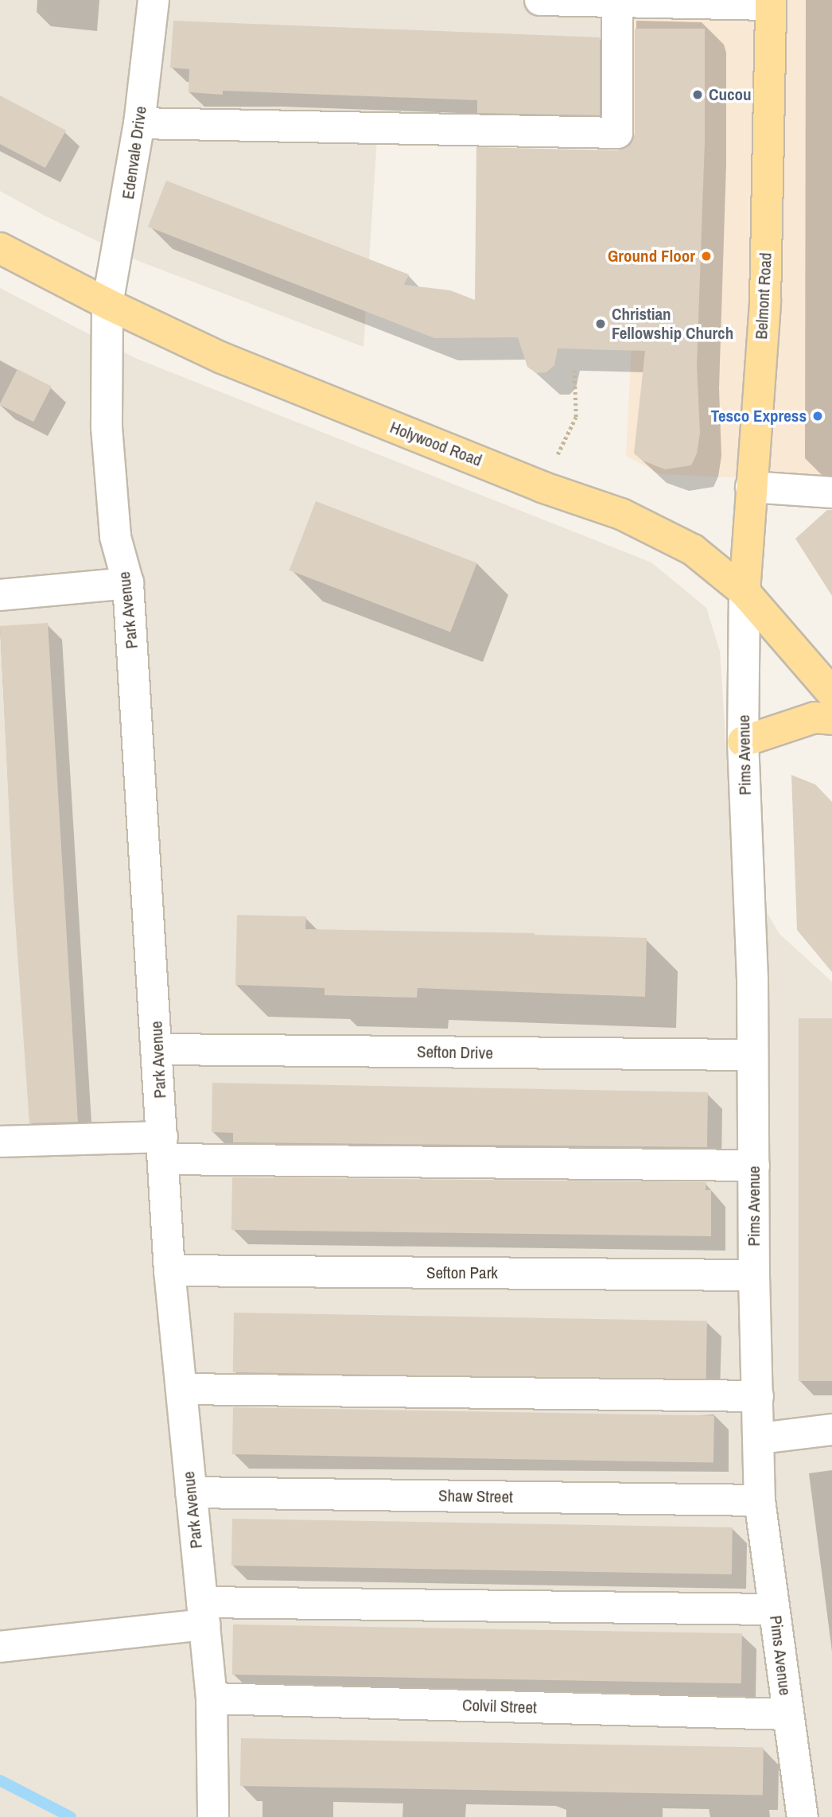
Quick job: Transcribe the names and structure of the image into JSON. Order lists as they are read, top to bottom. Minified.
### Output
{"streets":{"main road":["Belmont Road","Holywood Road"],"street":["Edenvale Drive","Park Avenue","Pims Avenue","Sefton Drive","Sefton Park","Shaw Street","Colvil Street"]},"crossings":[["Edenvale Drive","Holywood Road"],["Edenvale Drive","Park Avenue"],["Belmont Road","Holywood Road"],["Belmont Road","Pims Avenue"],["Holywood Road","Park Avenue"],["Holywood Road","Pims Avenue"],["Park Avenue","Sefton Drive"],["Park Avenue","Sefton Park"],["Park Avenue","Shaw Street"],["Park Avenue","Colvil Street"],["Pims Avenue","Sefton Drive"],["Pims Avenue","Sefton Park"],["Pims Avenue","Shaw Street"],["Pims Avenue","Colvil Street"]],"places":["Cucou","Ground Floor","Christian Fellowship Church","Tesco Express"]}
